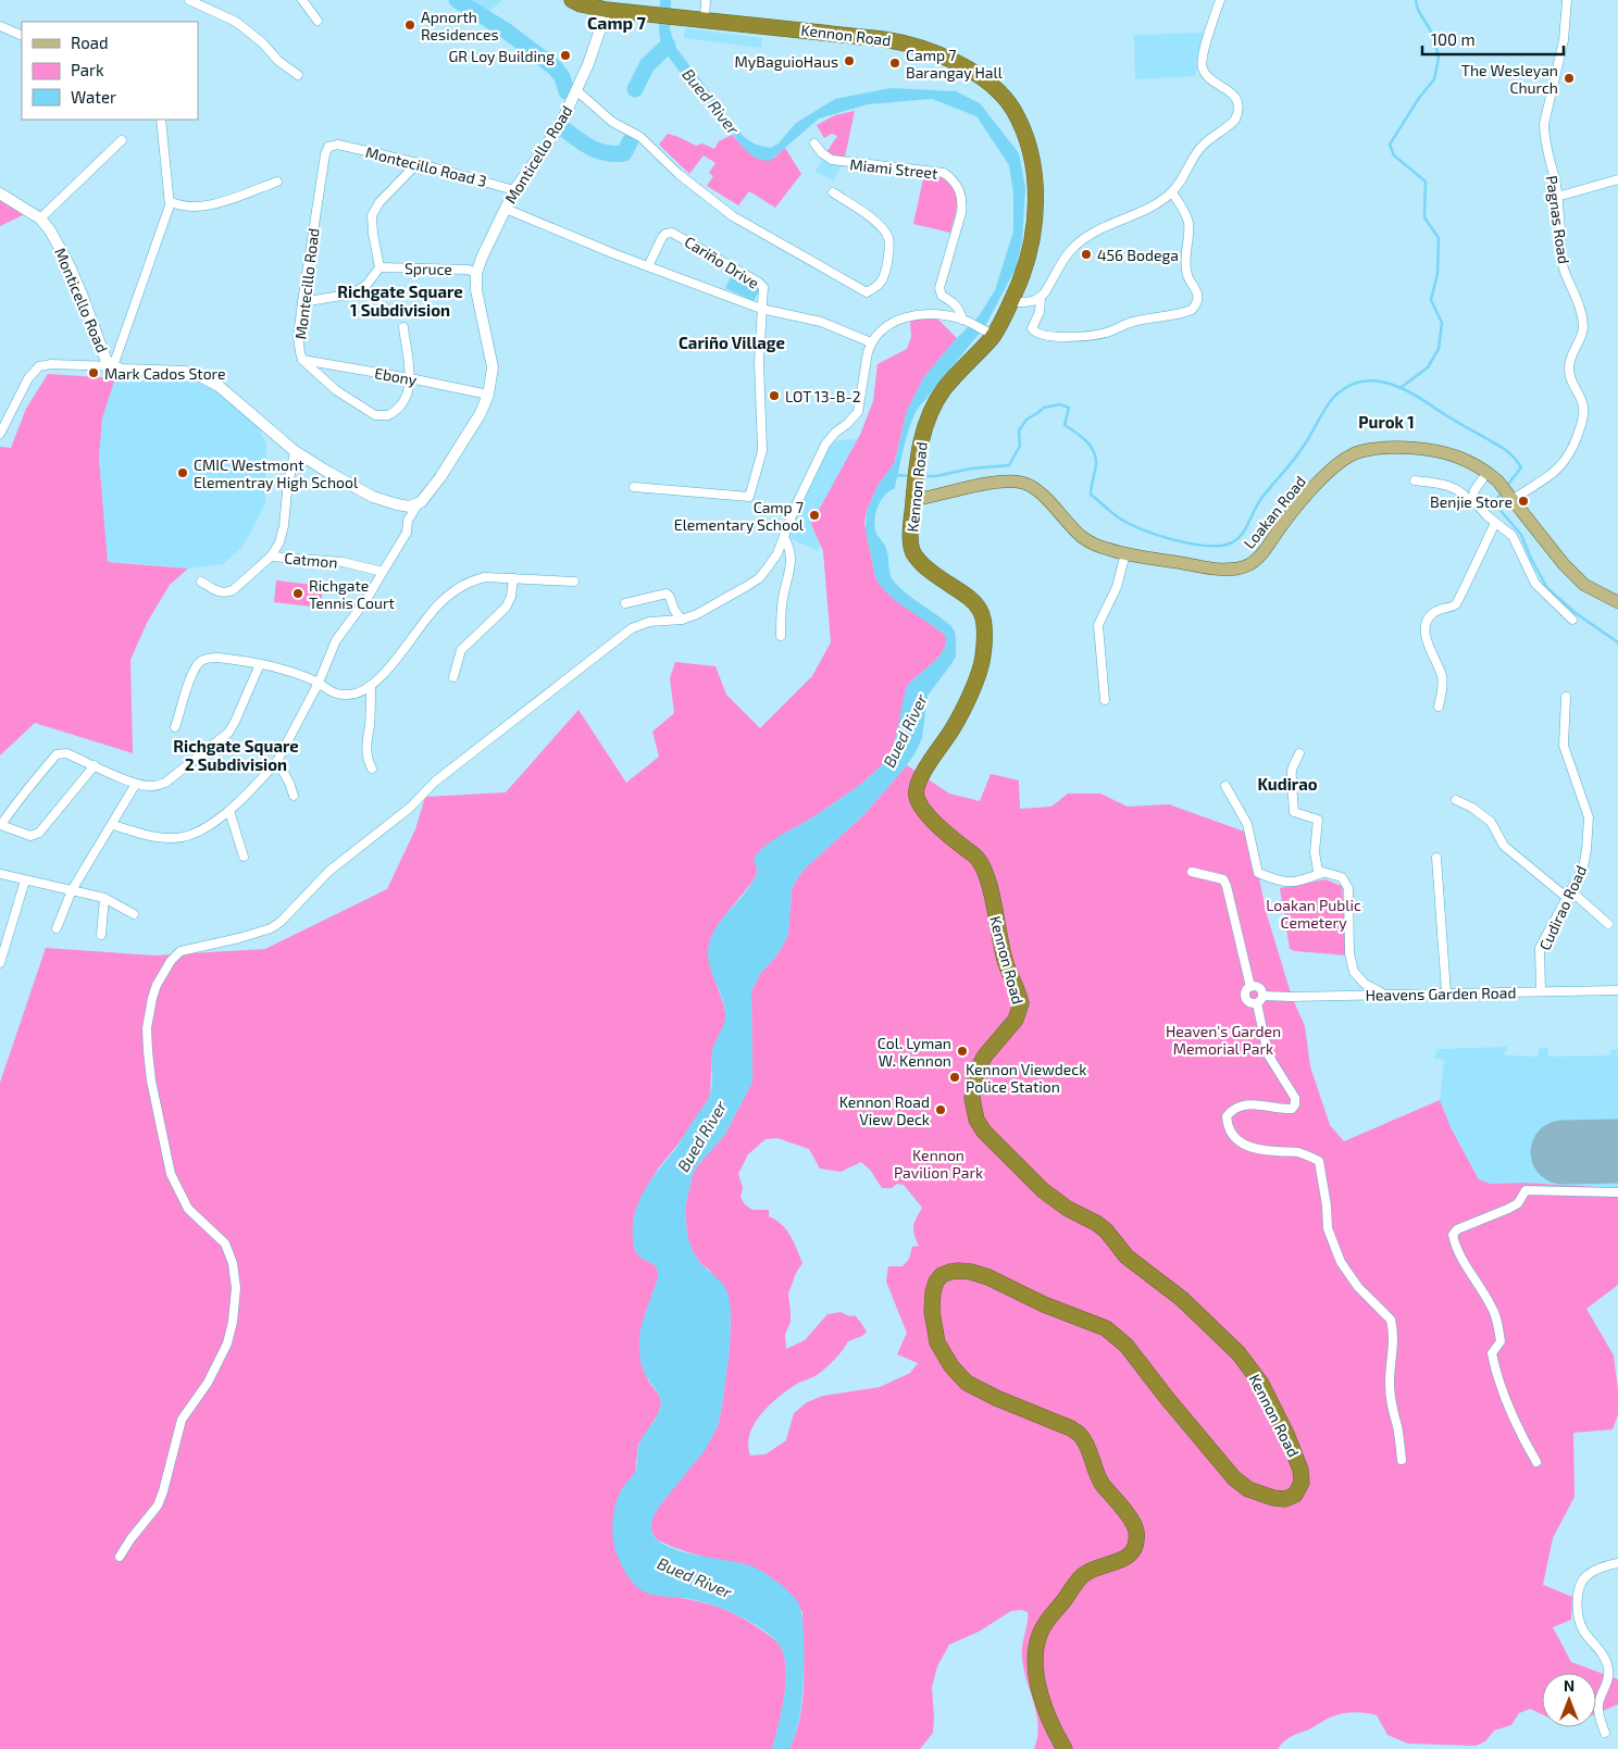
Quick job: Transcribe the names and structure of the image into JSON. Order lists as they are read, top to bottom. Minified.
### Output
{"streets":{"highway":["Kennon Road"],"main road":["Monticello Road","Loakan Road"],"street":["Montecillo Road 3","Miami Street","Pagnas Road","Cariño Drive","Spruce","Montecillo Road","Ebony","Catmon","Cudirao Road","Heavens Garden Road"]},"crossings":[["Kennon Road","Monticello Road"],["Kennon Road","Loakan Road"],["Monticello Road","Montecillo Road 3"],["Monticello Road","Cariño Drive"],["Monticello Road","Spruce"],["Monticello Road","Ebony"],["Montecillo Road 3","Montecillo Road"],["Pagnas Road","Loakan Road"],["Montecillo Road","Ebony"],["Cudirao Road","Heavens Garden Road"]],"districts":["Camp 7","Richgate Square 1 Subdivision","Cariño Village","Purok 1","Richgate Square 2 Subdivision","Kudirao"],"water":["Bued River"],"parks":["Loakan Public Cemetery","Heaven's Garden Memorial Park","Kennon Pavilion Park"],"places":["Apnorth Residences","GR Loy Building","MyBaguioHaus","Camp 7 Barangay Hall","The Wesleyan Church","456 Bodega","Mark Cados Store","LOT 13-B-2","CMIC Westmont Elementray High School","Benjie Store","Camp 7 Elementary School","Richgate Tennis Court","Col. Lyman W. Kennon","Kennon Viewdeck Police Station","Kennon Road View Deck"],"legend":["Road","Park","Water"],"scale_bar":"100 m","north":"top"}
